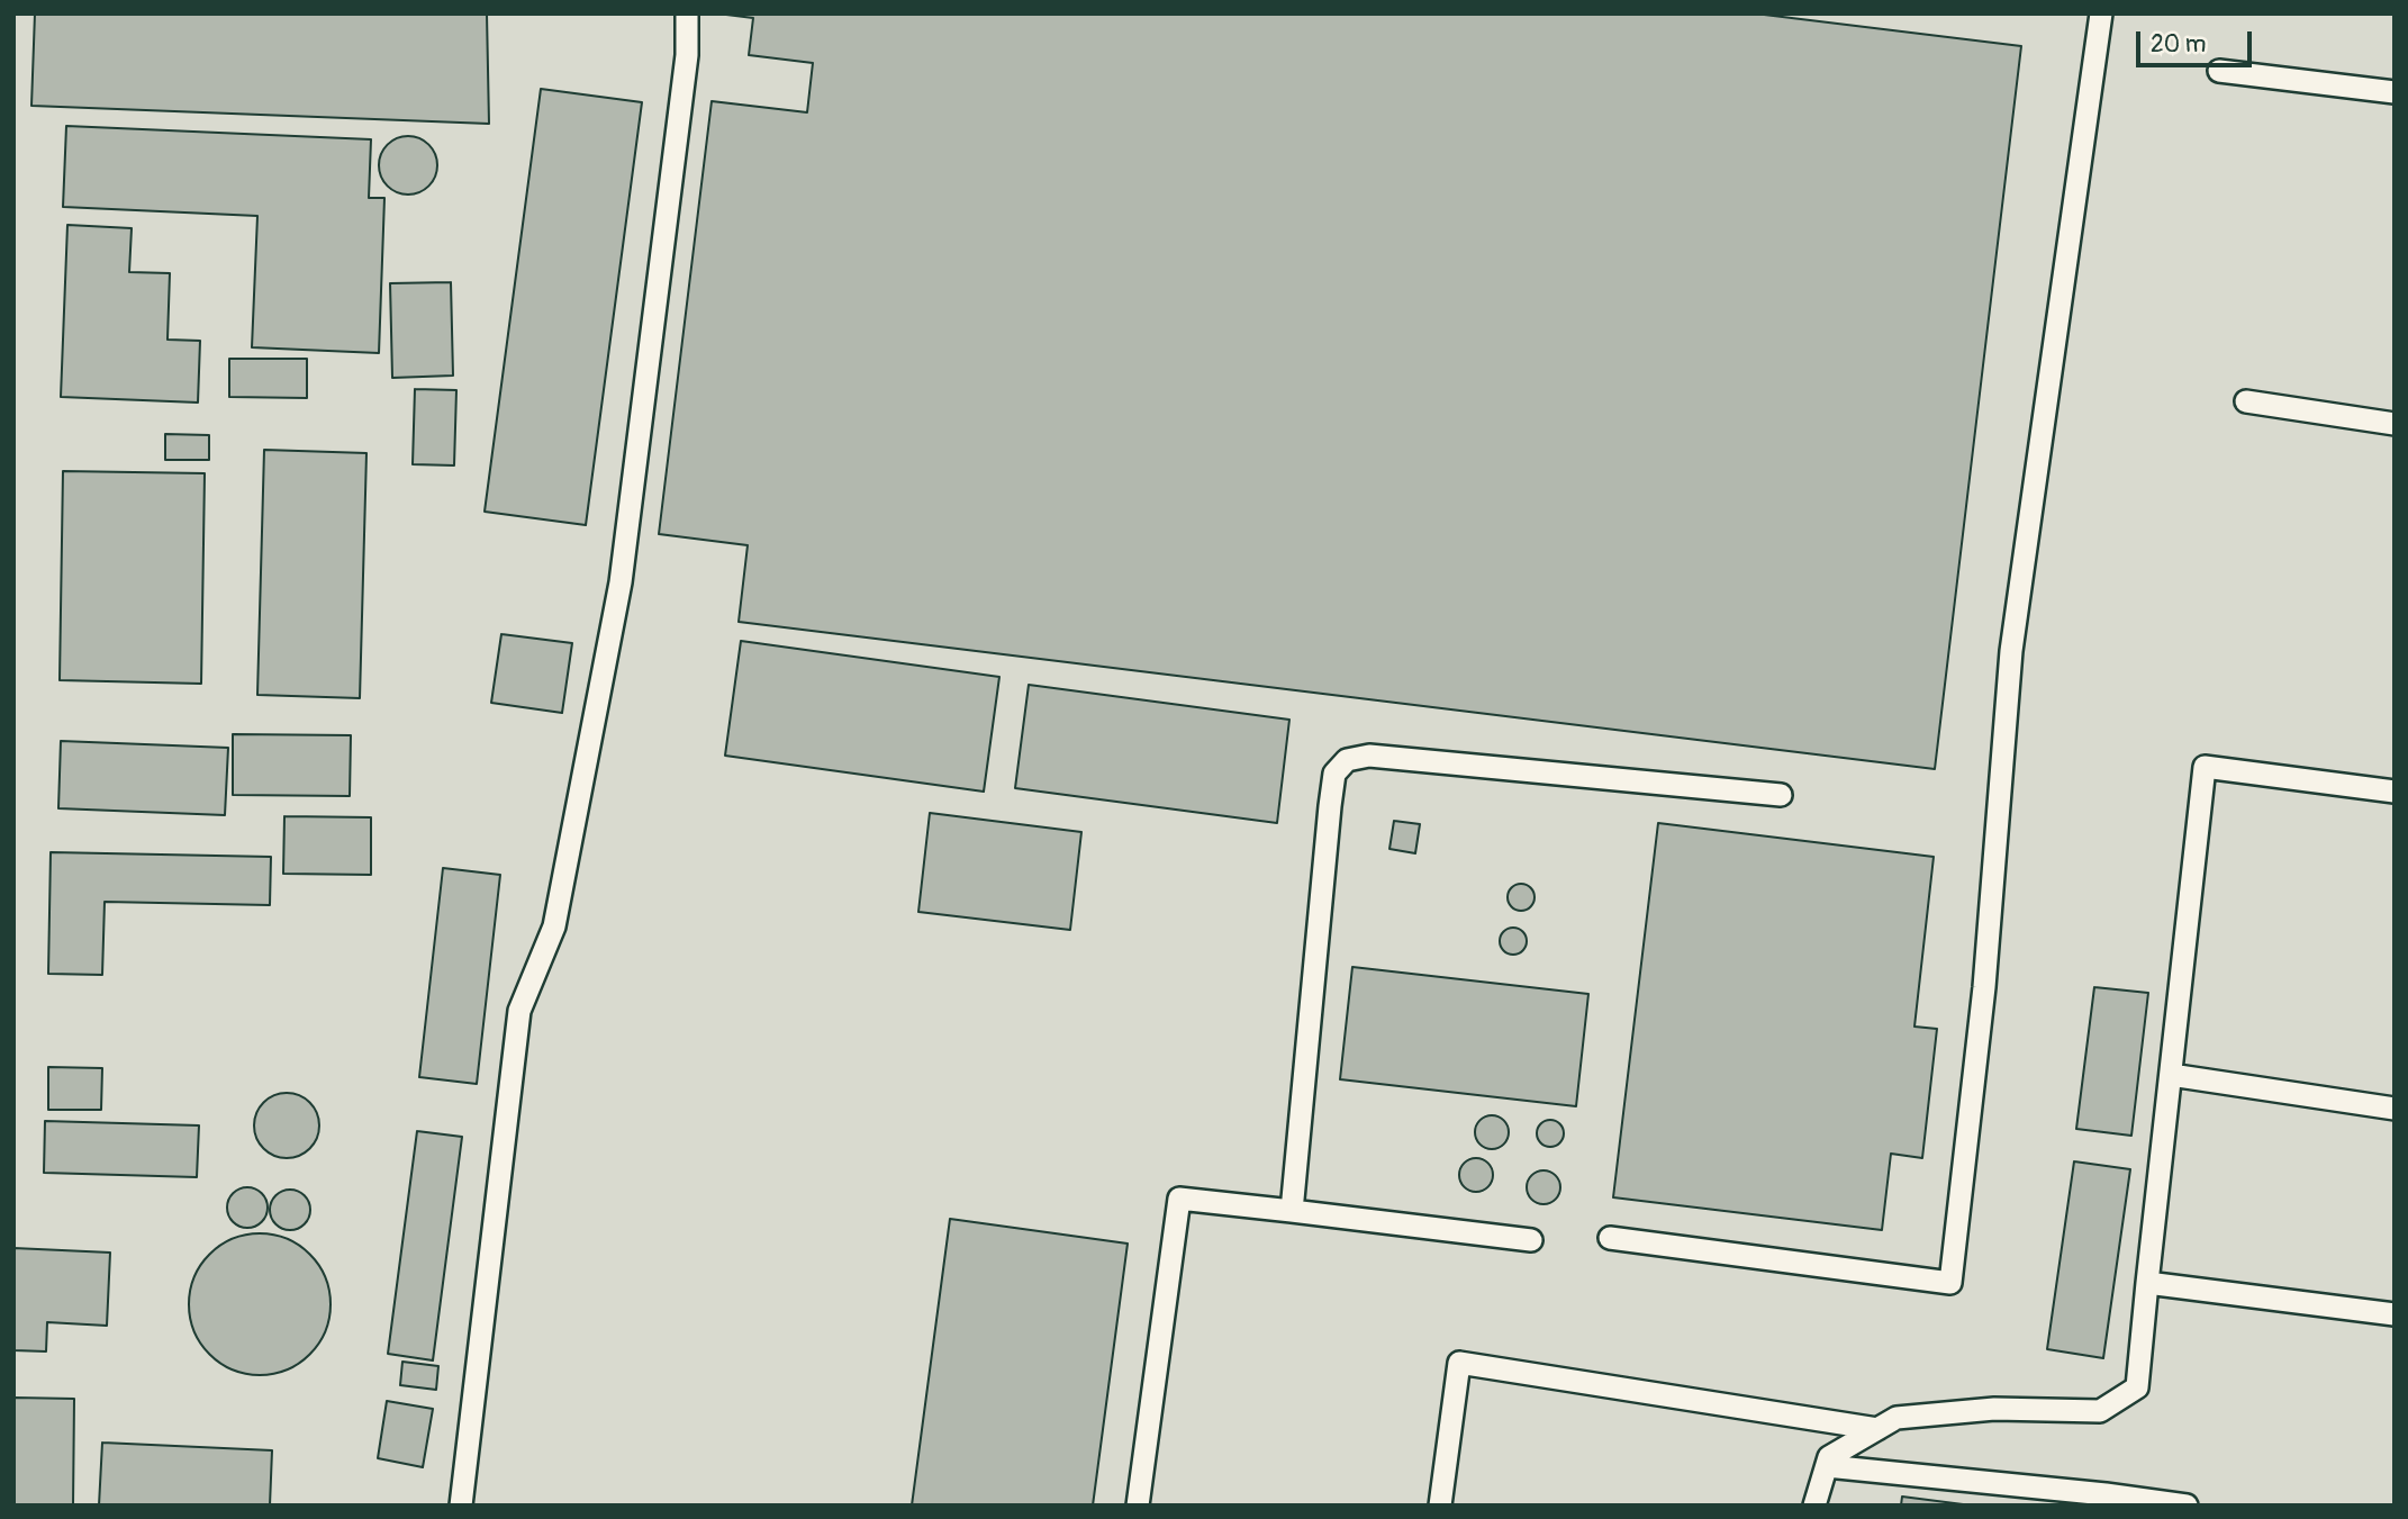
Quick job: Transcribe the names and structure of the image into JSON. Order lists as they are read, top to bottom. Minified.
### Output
{"scale_bar":"20 m"}
